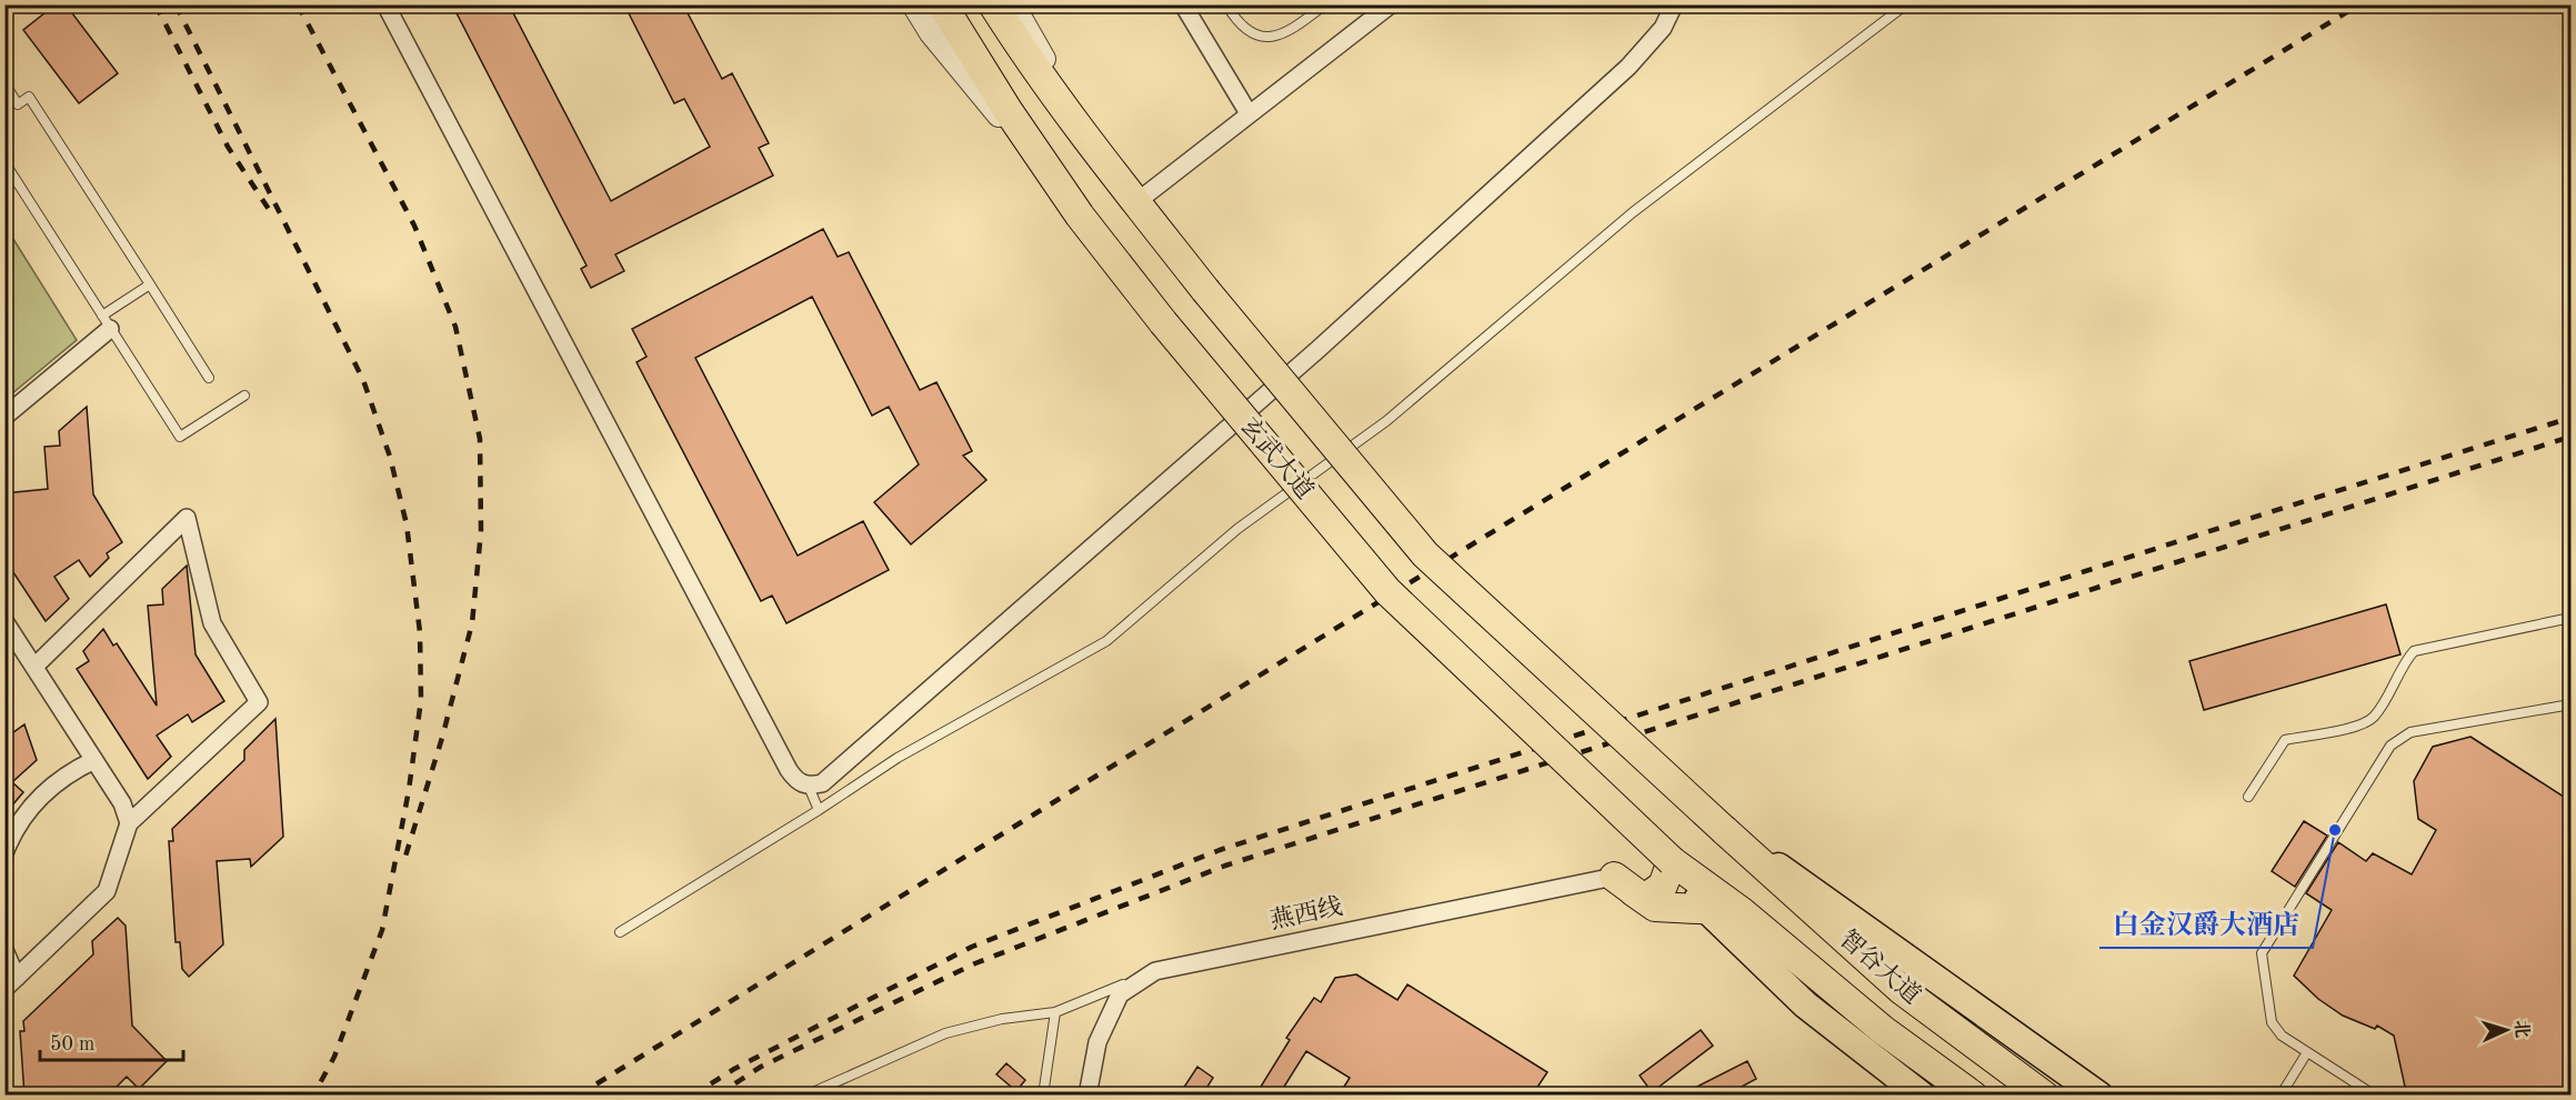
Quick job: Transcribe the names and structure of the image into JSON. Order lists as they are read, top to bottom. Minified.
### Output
{"streets":{"highway":["玄武大道","智谷大道"],"street":["燕西线"]},"crossings":[["玄武大道","智谷大道"]],"places":["白金汉爵大酒店"],"scale_bar":"50 m","north":"right"}
